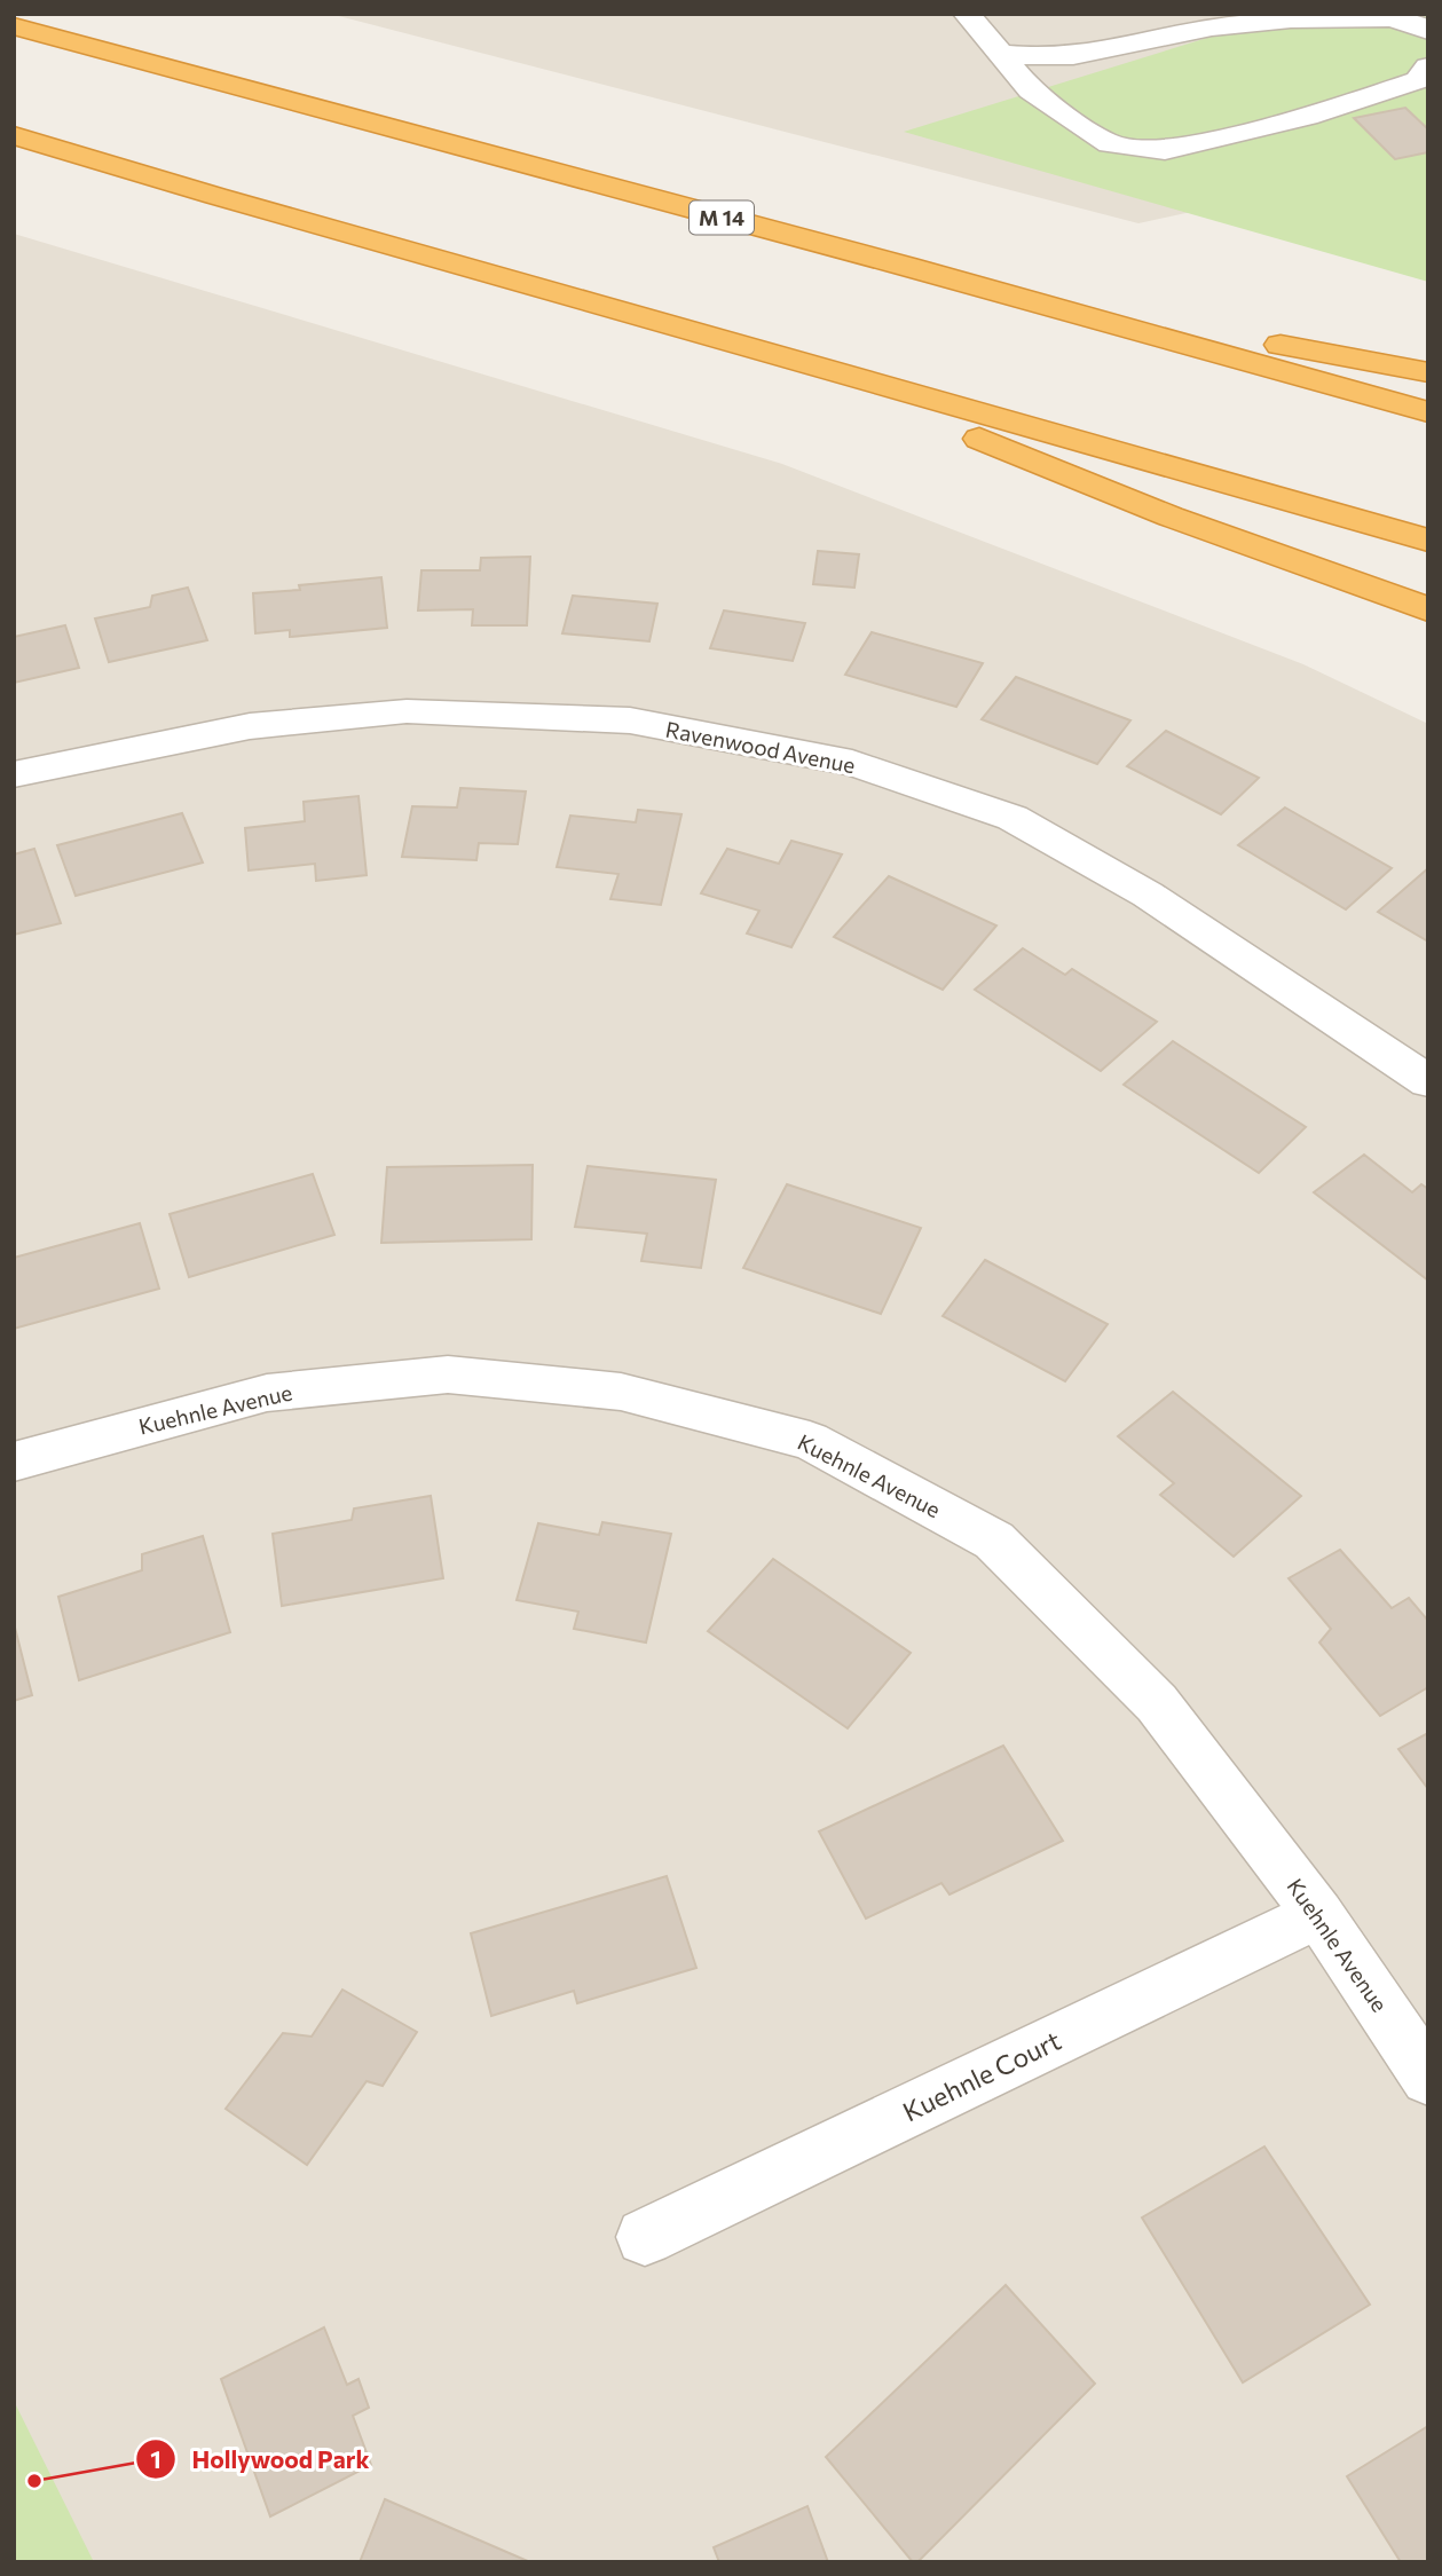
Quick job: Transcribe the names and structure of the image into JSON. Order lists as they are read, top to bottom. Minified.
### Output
{"streets":{"highway":["M 14"],"street":["Ravenwood Avenue","Kuehnle Avenue","Kuehnle Court"]},"crossings":[["Kuehnle Avenue","Kuehnle Court"]],"places":["Hollywood Park"]}
